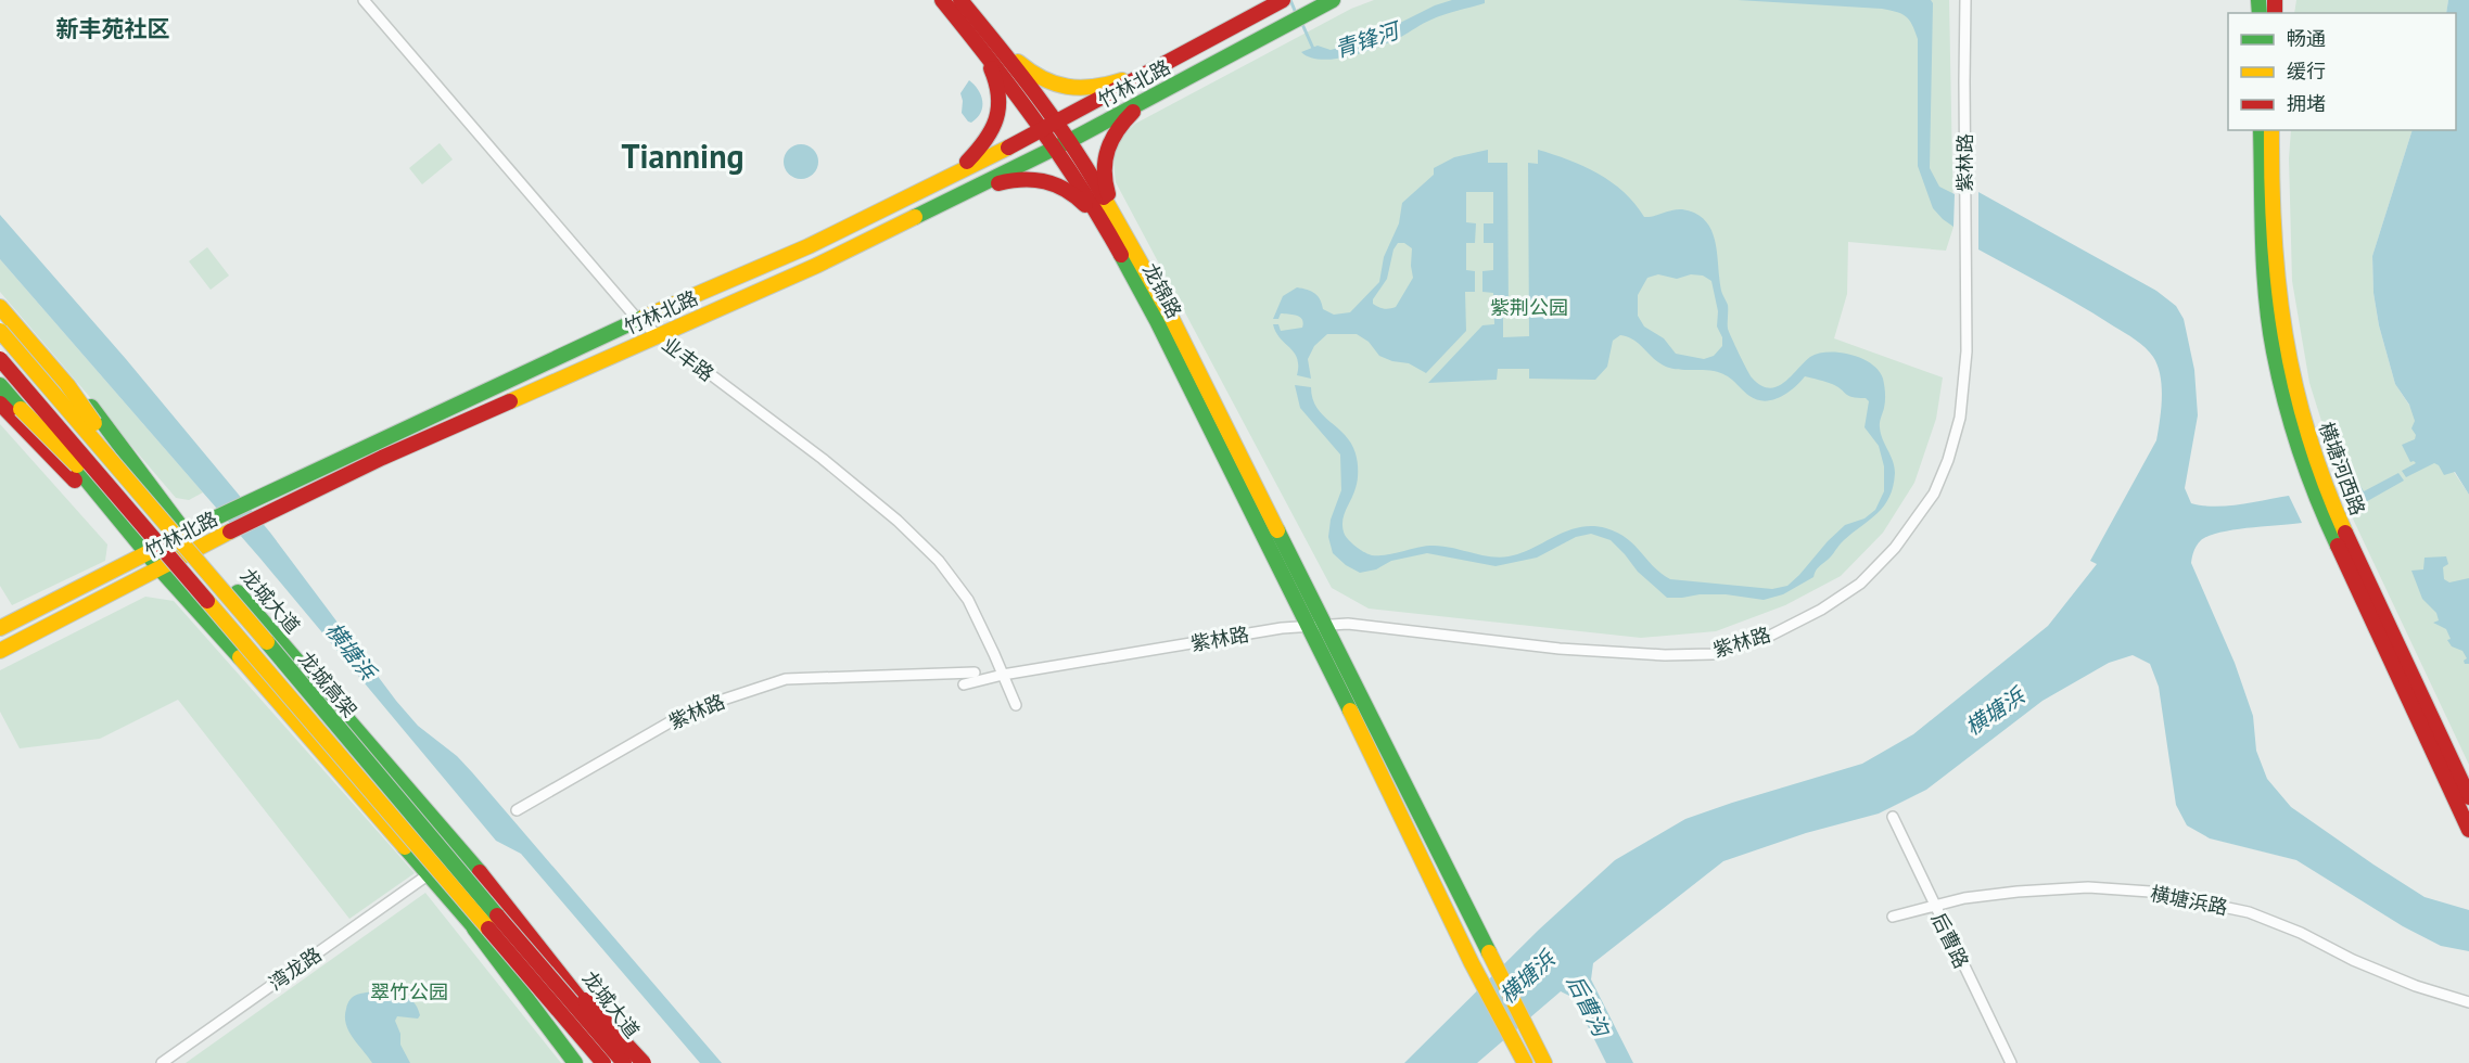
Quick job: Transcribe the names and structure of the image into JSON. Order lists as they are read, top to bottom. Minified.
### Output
{"streets":{"main road":["竹林北路","龙锦路","横塘河西路","龙城大道","龙城高架"],"street":["紫林路","业丰路","横塘浜路","后曹路","湾龙路"]},"crossings":[["竹林北路","龙锦路"],["竹林北路","业丰路"],["竹林北路","龙城大道"],["紫林路","龙锦路"],["紫林路","业丰路"],["横塘浜路","后曹路"]],"districts":["新丰苑社区","Tianning"],"water":["青锋河","横塘浜","后曹沟"],"parks":["紫荆公园","翠竹公园"],"legend":["畅通","缓行","拥堵"]}
